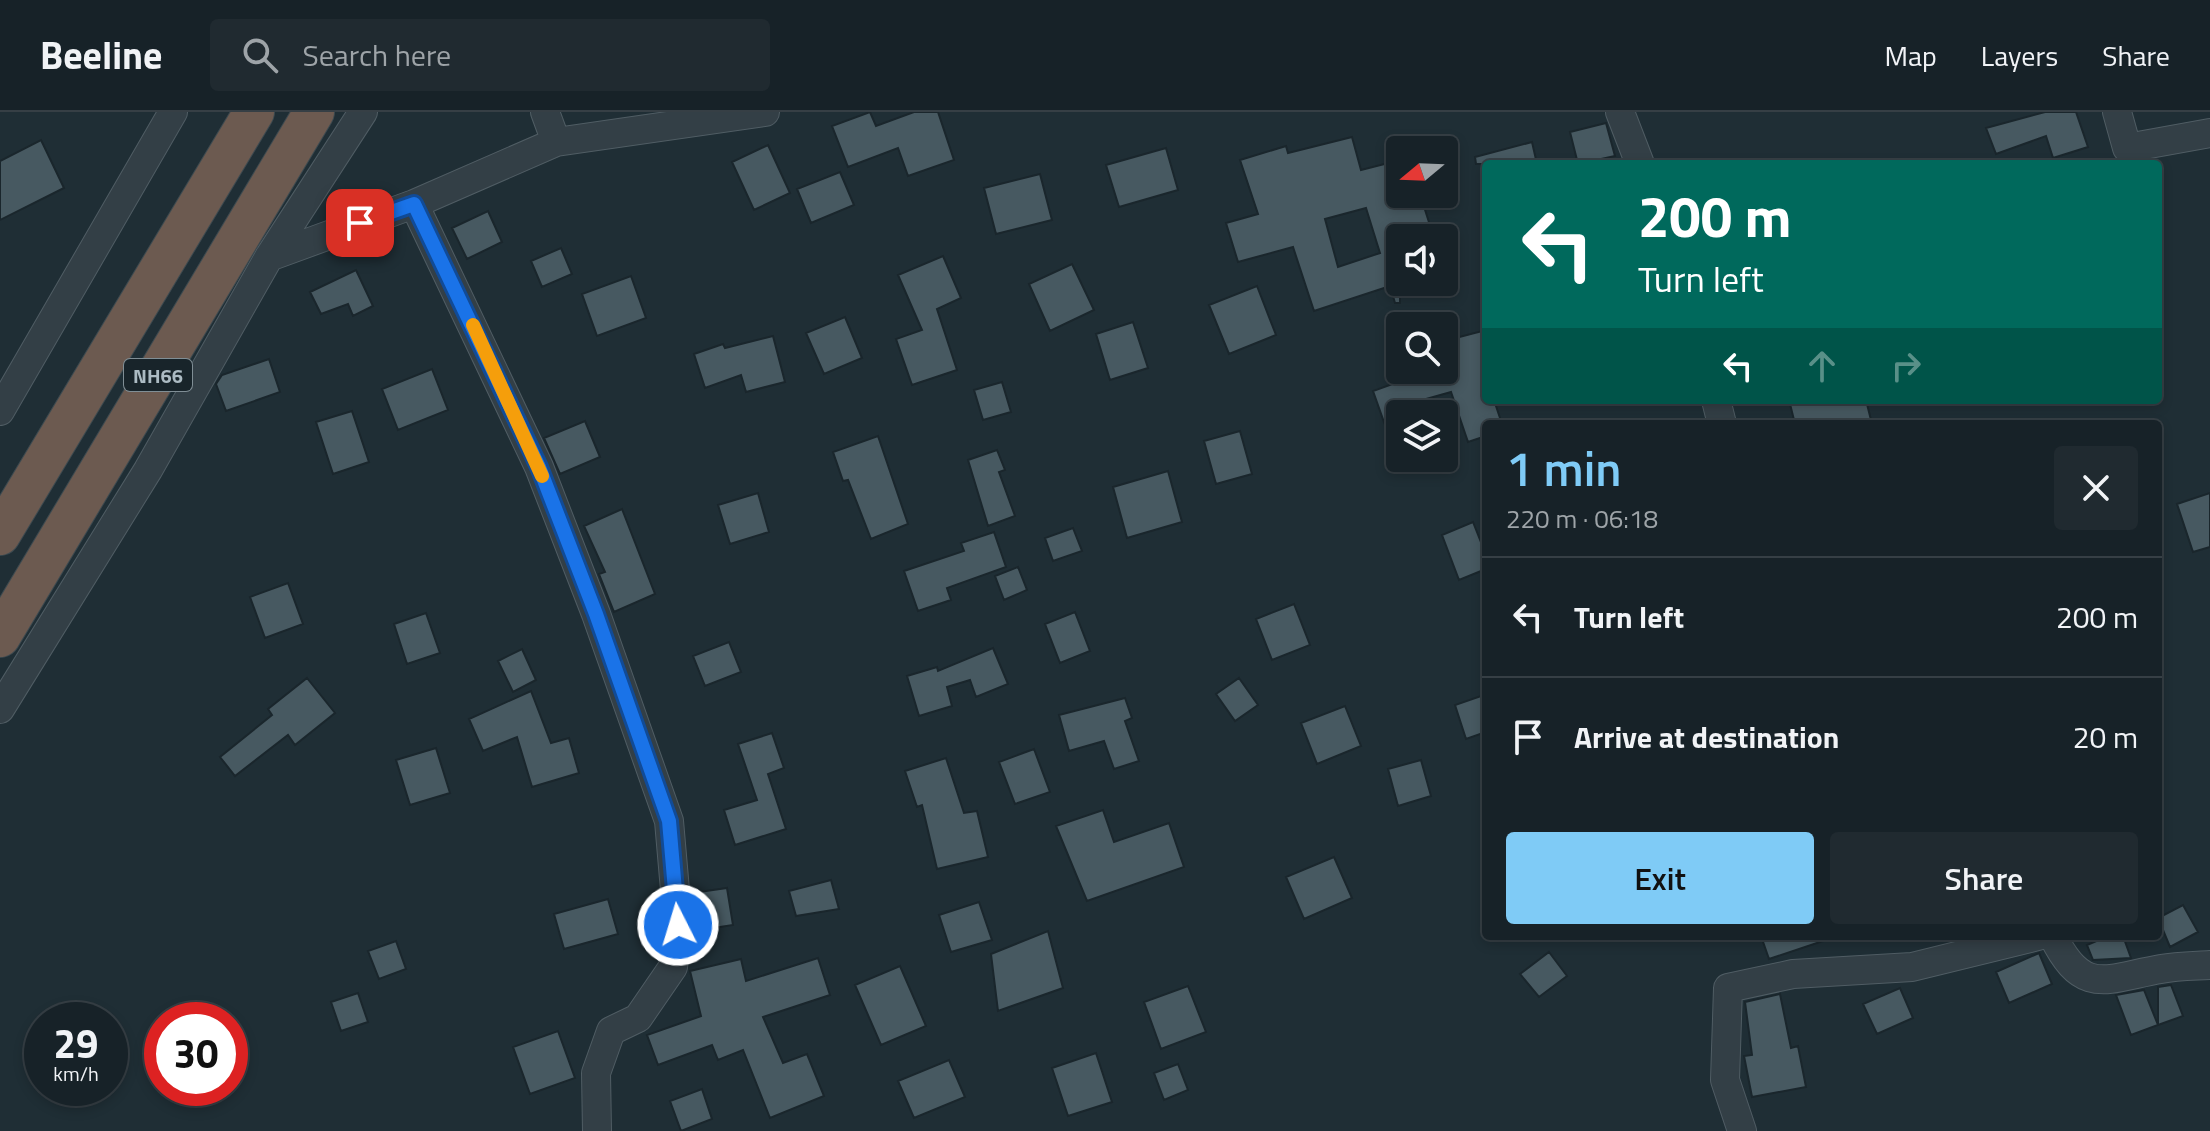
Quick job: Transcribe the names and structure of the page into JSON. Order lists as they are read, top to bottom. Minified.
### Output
{"streets":{"highway":["NH66"]},"north":"left","page":{"header":"Beeline","search":"Search here","nav":["Map","Layers","Share"],"turn":["200 m","Turn left"],"heading":["1 min","220 m · 06:18"],"list":[{"name":"Turn left","value":"200 m"},{"name":"Arrive at destination","value":"20 m"}],"buttons":["Exit","Share"],"speed":"29 km/h","limit":"30"}}
